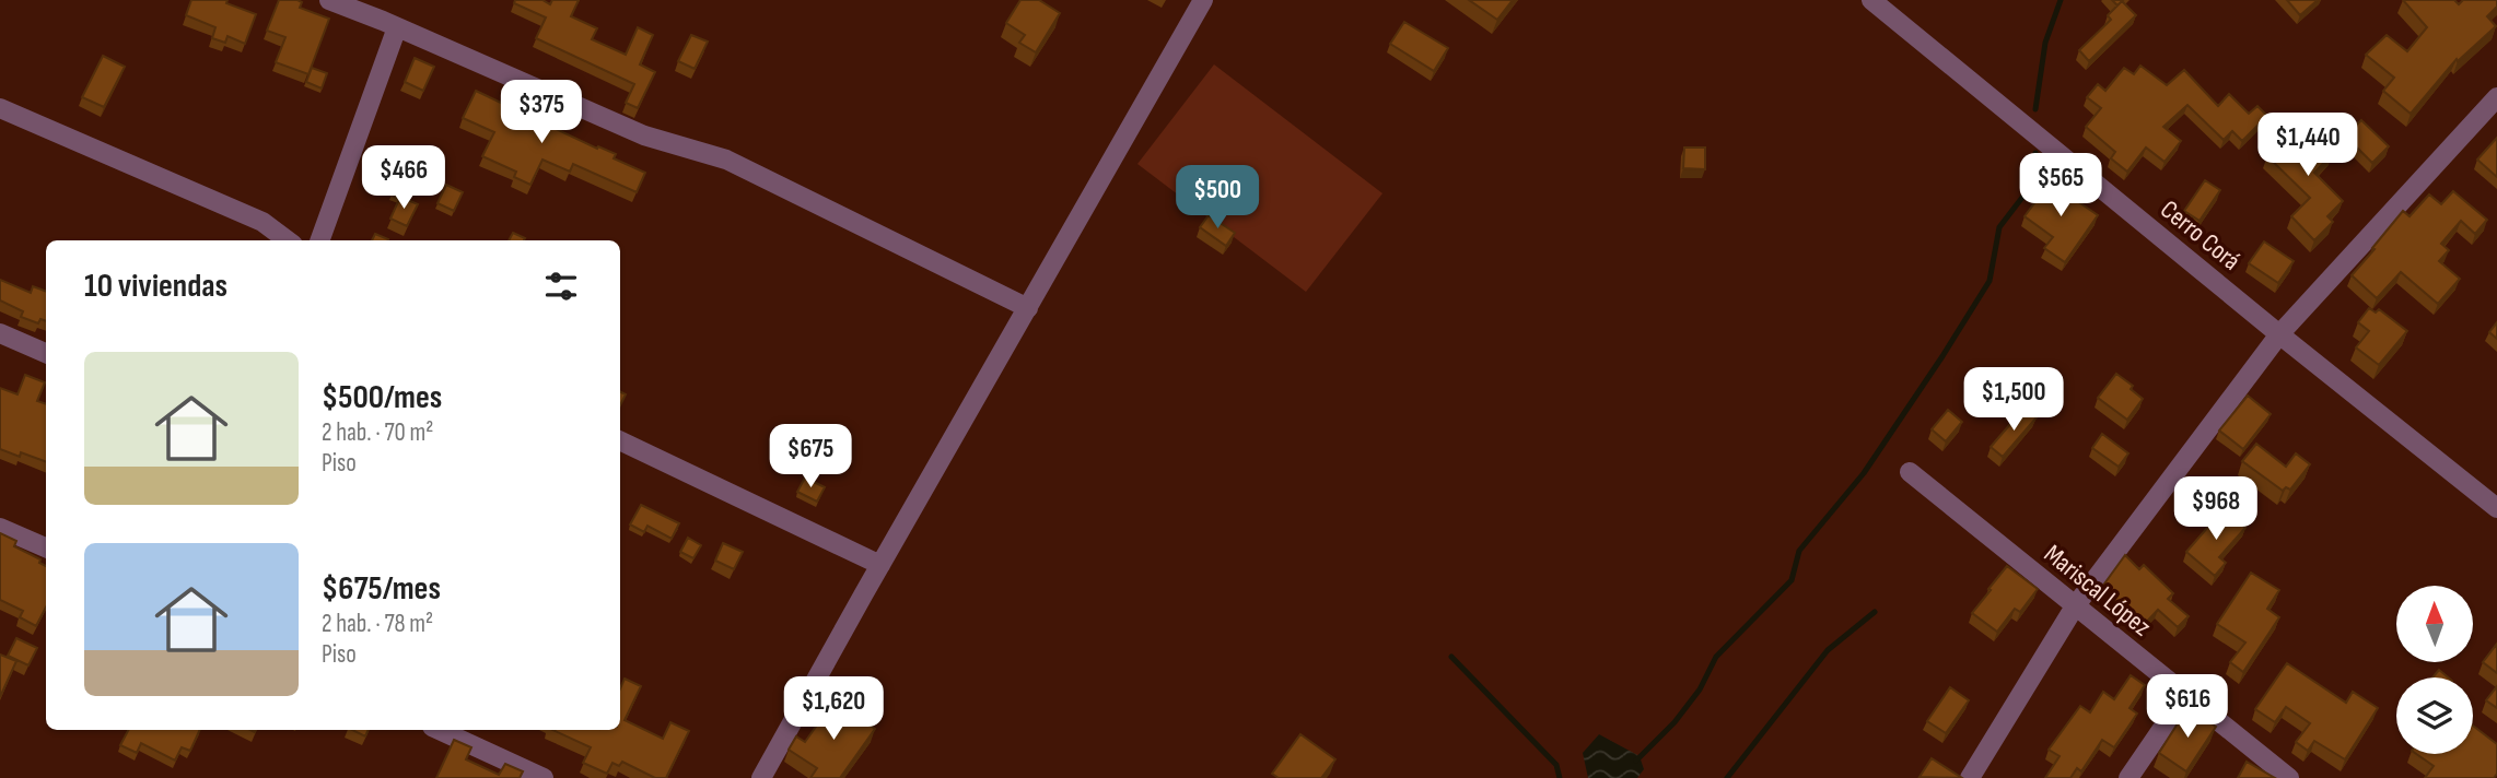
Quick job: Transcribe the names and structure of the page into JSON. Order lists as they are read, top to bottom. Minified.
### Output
{"streets":{"street":["Cerro Corá","Mariscal López"]},"north":"top","page":{"price":["$375","$1,440","$466","$565","$500","$1,500","$675","$968","$616","$1,620"],"heading":"10 viviendas","list":[{"name":"$500/mes","note":"2 hab. · 70 m² · Piso"},{"name":"$675/mes","note":"2 hab. · 78 m² · Piso"}]}}
